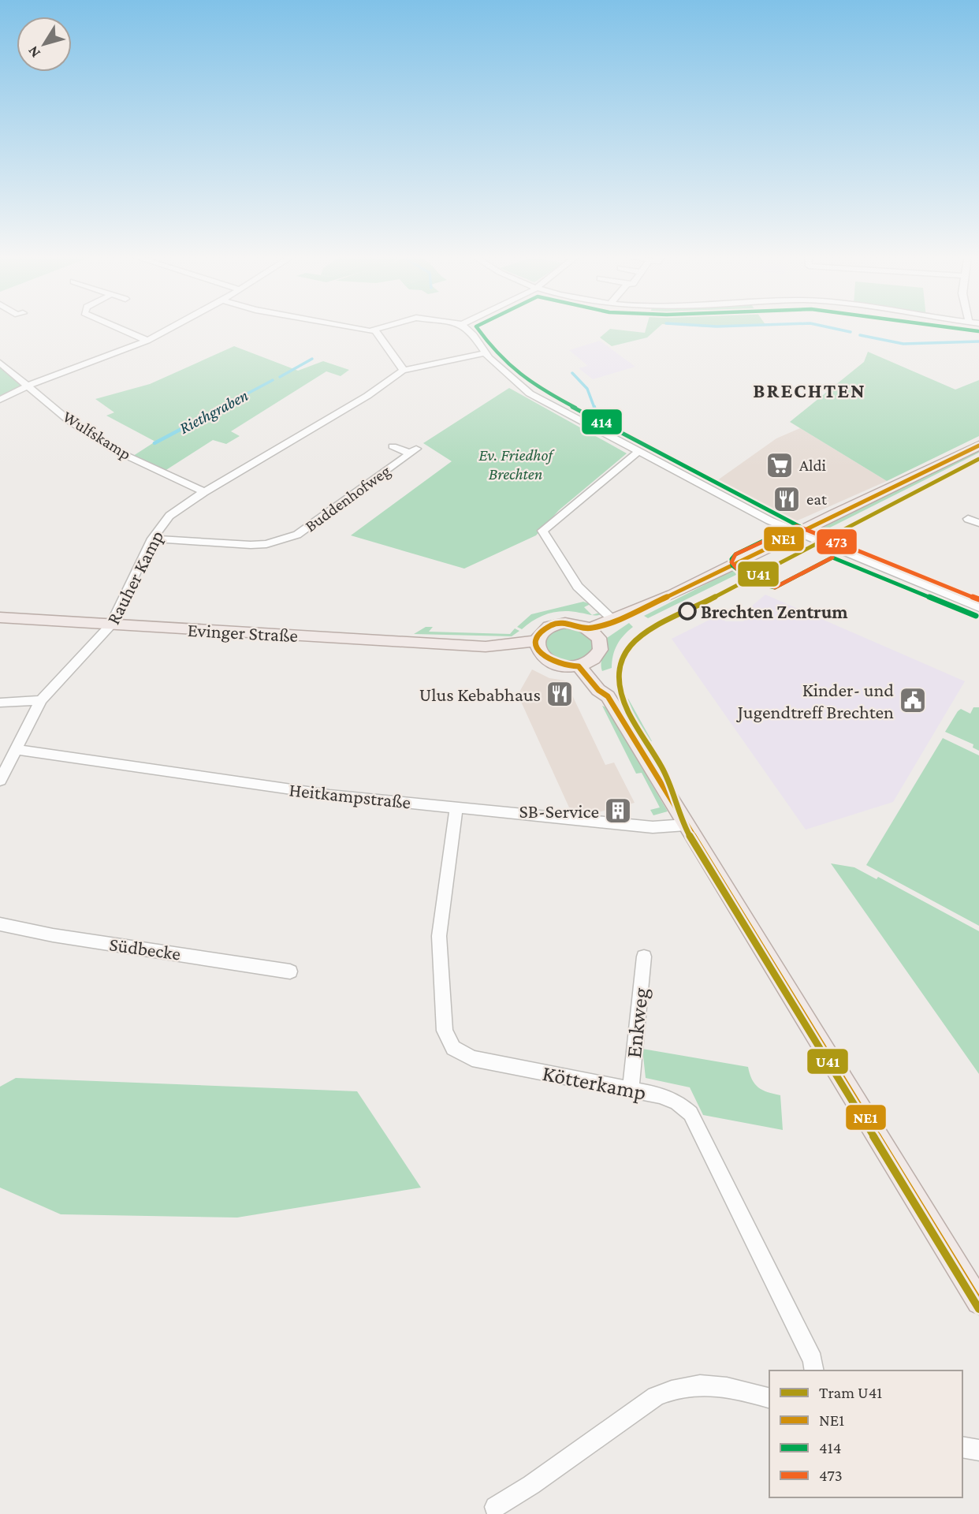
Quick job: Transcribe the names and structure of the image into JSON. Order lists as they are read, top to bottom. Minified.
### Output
{"streets":{"main road":["Evinger Straße"],"street":["Wulfskamp","Buddenhofweg","Rauher Kamp","Heitkampstraße","Südbecke","Enkweg","Kötterkamp"]},"crossings":[["Wulfskamp","Rauher Kamp"],["Buddenhofweg","Rauher Kamp"],["Rauher Kamp","Evinger Straße"],["Rauher Kamp","Heitkampstraße"],["Heitkampstraße","Kötterkamp"],["Enkweg","Kötterkamp"]],"districts":["BRECHTEN"],"water":["Riethgraben"],"parks":["Ev. Friedhof Brechten"],"places":{"supermarket":["Aldi"],"restaurant":["eat","Ulus Kebabhaus"],"other":["Brechten Zentrum"],"public building":["Kinder- und Jugendtreff Brechten"],"building":["SB-Service"]},"lines":["transit line 414","transit line NE1","tram line U41","transit line 473"],"legend":["Tram U41","NE1","414","473"],"north":"bottom left"}
